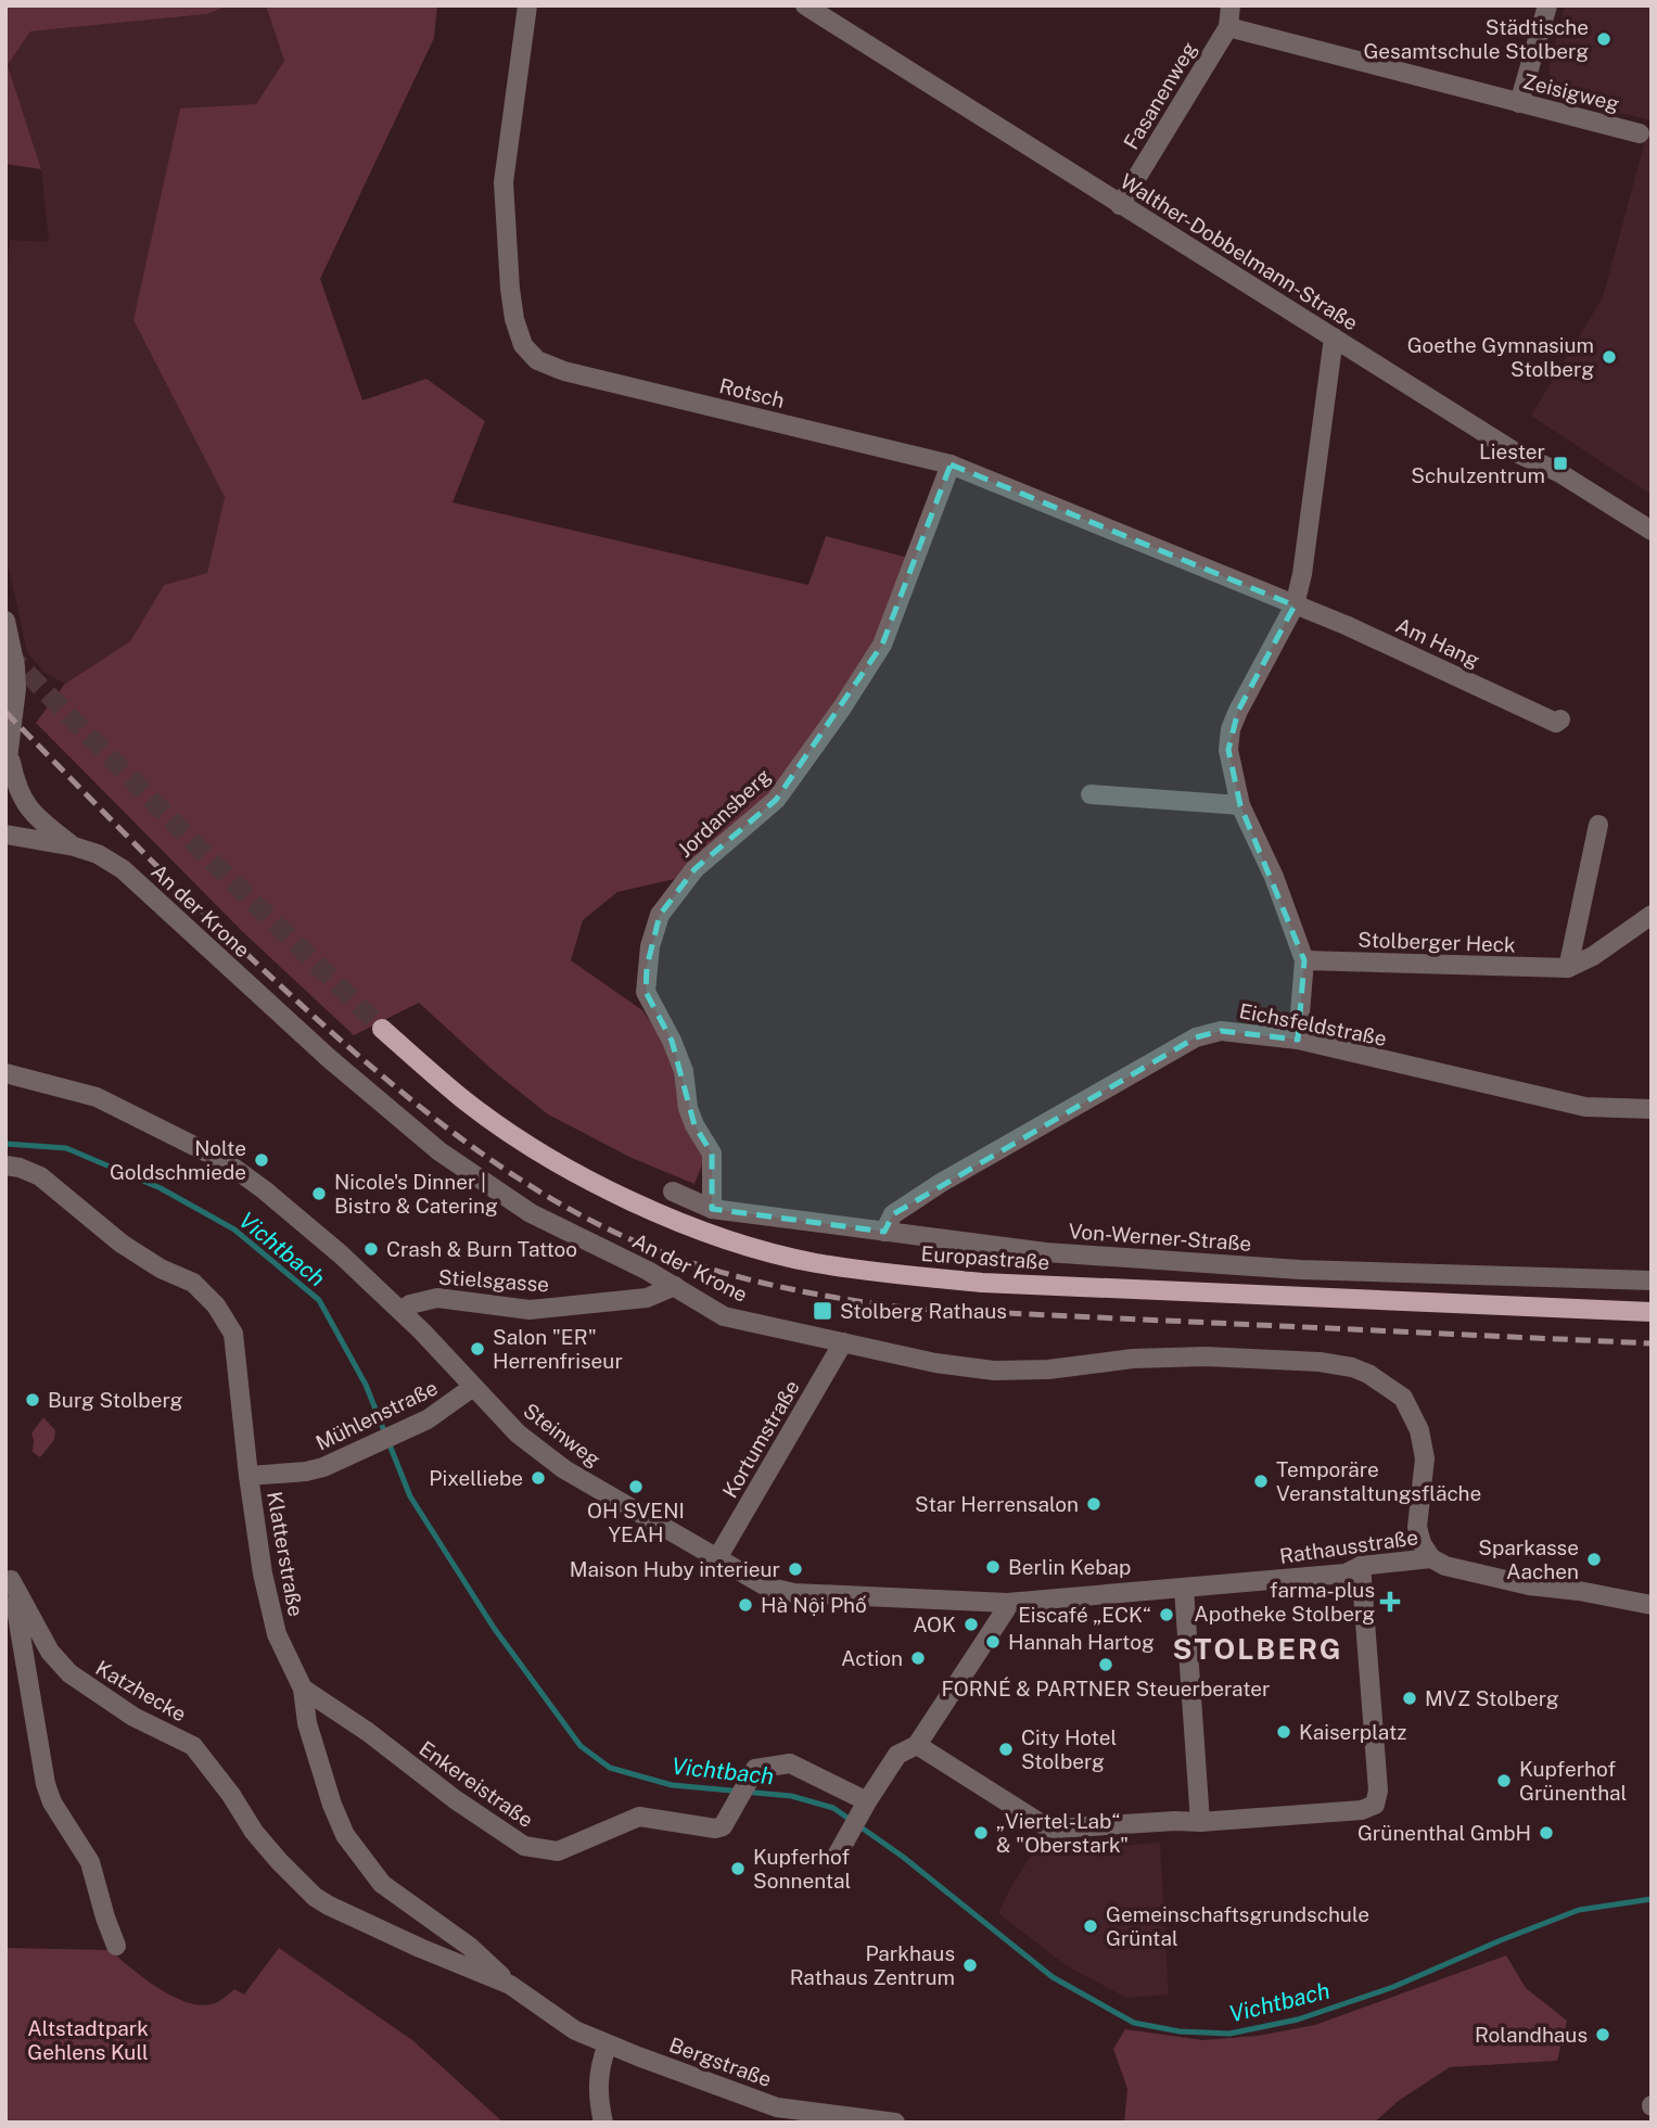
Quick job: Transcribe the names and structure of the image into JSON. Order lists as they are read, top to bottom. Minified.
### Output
{"streets":{"main road":["Europastraße"],"street":["Zeisigweg","Fasanenweg","Walther-Dobbelmann-Straße","Rotsch","Am Hang","Jordansberg","An der Krone","Stolberger Heck","Eichsfeldstraße","Von-Werner-Straße","Stielsgasse","Mühlenstraße","Steinweg","Kortumstraße","Rathausstraße","Klatterstraße","Katzhecke","Enkereistraße","Bergstraße"]},"crossings":[["Zeisigweg","Fasanenweg"],["Fasanenweg","Walther-Dobbelmann-Straße"],["Rotsch","Am Hang"],["Rotsch","Jordansberg"],["Jordansberg","Von-Werner-Straße"],["An der Krone","Stielsgasse"],["An der Krone","Kortumstraße"],["An der Krone","Rathausstraße"],["Eichsfeldstraße","Von-Werner-Straße"],["Stielsgasse","Steinweg"],["Mühlenstraße","Steinweg"],["Mühlenstraße","Klatterstraße"],["Steinweg","Kortumstraße"],["Steinweg","Rathausstraße"],["Klatterstraße","Katzhecke"],["Klatterstraße","Enkereistraße"],["Katzhecke","Bergstraße"]],"districts":["STOLBERG"],"water":["Vichtbach"],"parks":["Altstadtpark Gehlens Kull"],"places":{"other":["Städtische Gesamtschule Stolberg","Goethe Gymnasium Stolberg","Nolte Goldschmiede","Nicole's Dinner | Bistro & Catering","Crash & Burn Tattoo","Salon \"ER\" Herrenfriseur","Burg Stolberg","Pixelliebe","Temporäre Veranstaltungsfläche","OH SVENI YEAH","Star Herrensalon","Sparkasse Aachen","Berlin Kebap","Maison Huby interieur","Hà Nội Phố","Eiscafé „ECK“","AOK","Hannah Hartog","Action","FORNÉ & PARTNER Steuerberater","MVZ Stolberg","Kaiserplatz","City Hotel Stolberg","Kupferhof Grünenthal","„Viertel-Lab“ & \"Oberstark\"","Grünenthal GmbH","Kupferhof Sonnental","Gemeinschaftsgrundschule Grüntal","Parkhaus Rathaus Zentrum","Rolandhaus"],"transit":["Liester Schulzentrum","Stolberg Rathaus"],"health":["farma-plus Apotheke Stolberg"]}}
